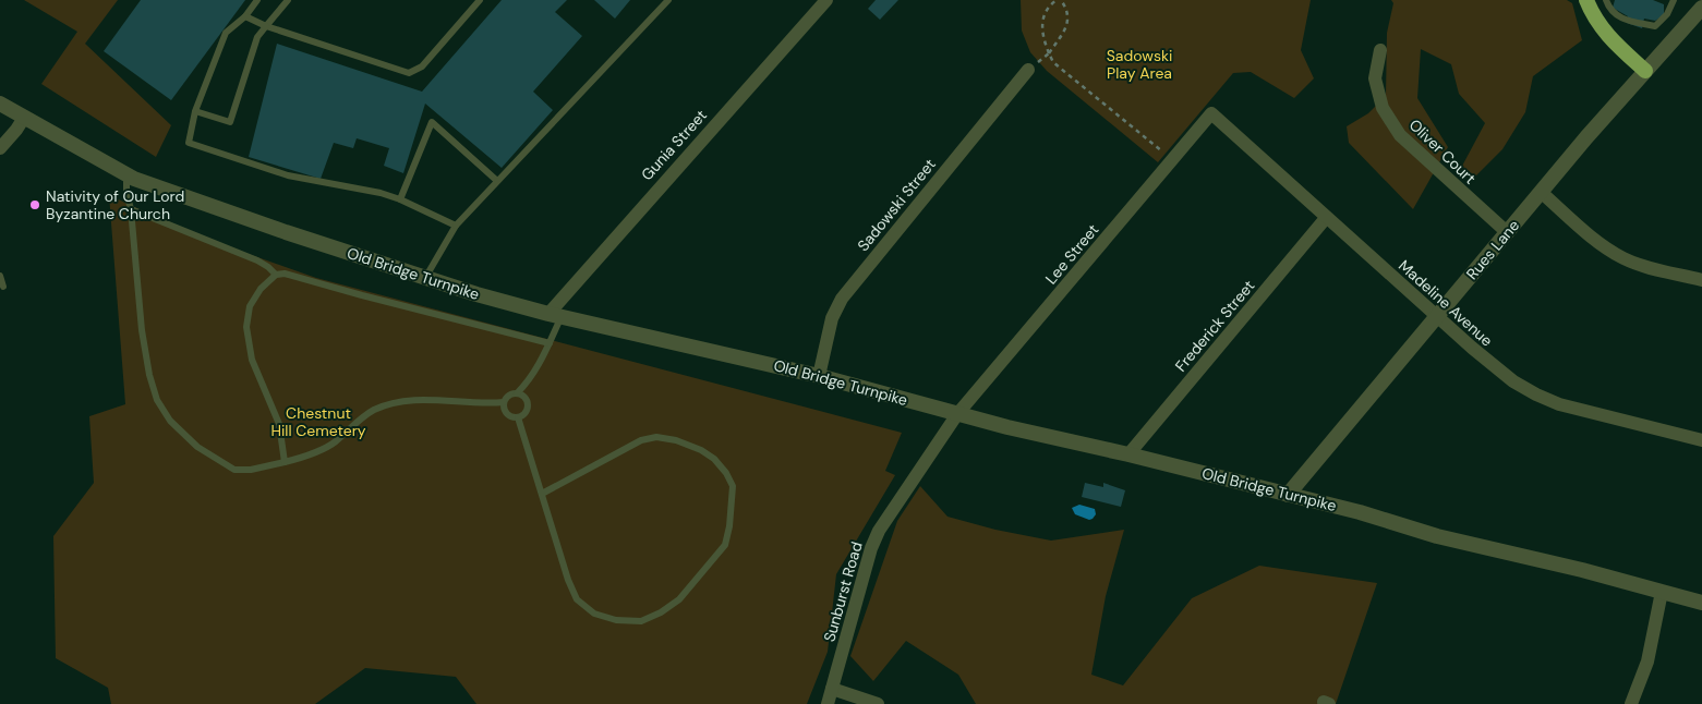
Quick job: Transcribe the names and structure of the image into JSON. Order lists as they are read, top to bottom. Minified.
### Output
{"streets":{"street":["Gunia Street","Oliver Court","Sadowski Street","Rues Lane","Lee Street","Old Bridge Turnpike","Madeline Avenue","Frederick Street","Sunburst Road"]},"crossings":[["Gunia Street","Old Bridge Turnpike"],["Oliver Court","Rues Lane"],["Sadowski Street","Old Bridge Turnpike"],["Rues Lane","Old Bridge Turnpike"],["Rues Lane","Madeline Avenue"],["Lee Street","Old Bridge Turnpike"],["Lee Street","Madeline Avenue"],["Lee Street","Sunburst Road"],["Old Bridge Turnpike","Frederick Street"],["Old Bridge Turnpike","Sunburst Road"],["Madeline Avenue","Frederick Street"]],"parks":["Sadowski Play Area","Chestnut Hill Cemetery"],"places":["Nativity of Our Lord Byzantine Church"]}
